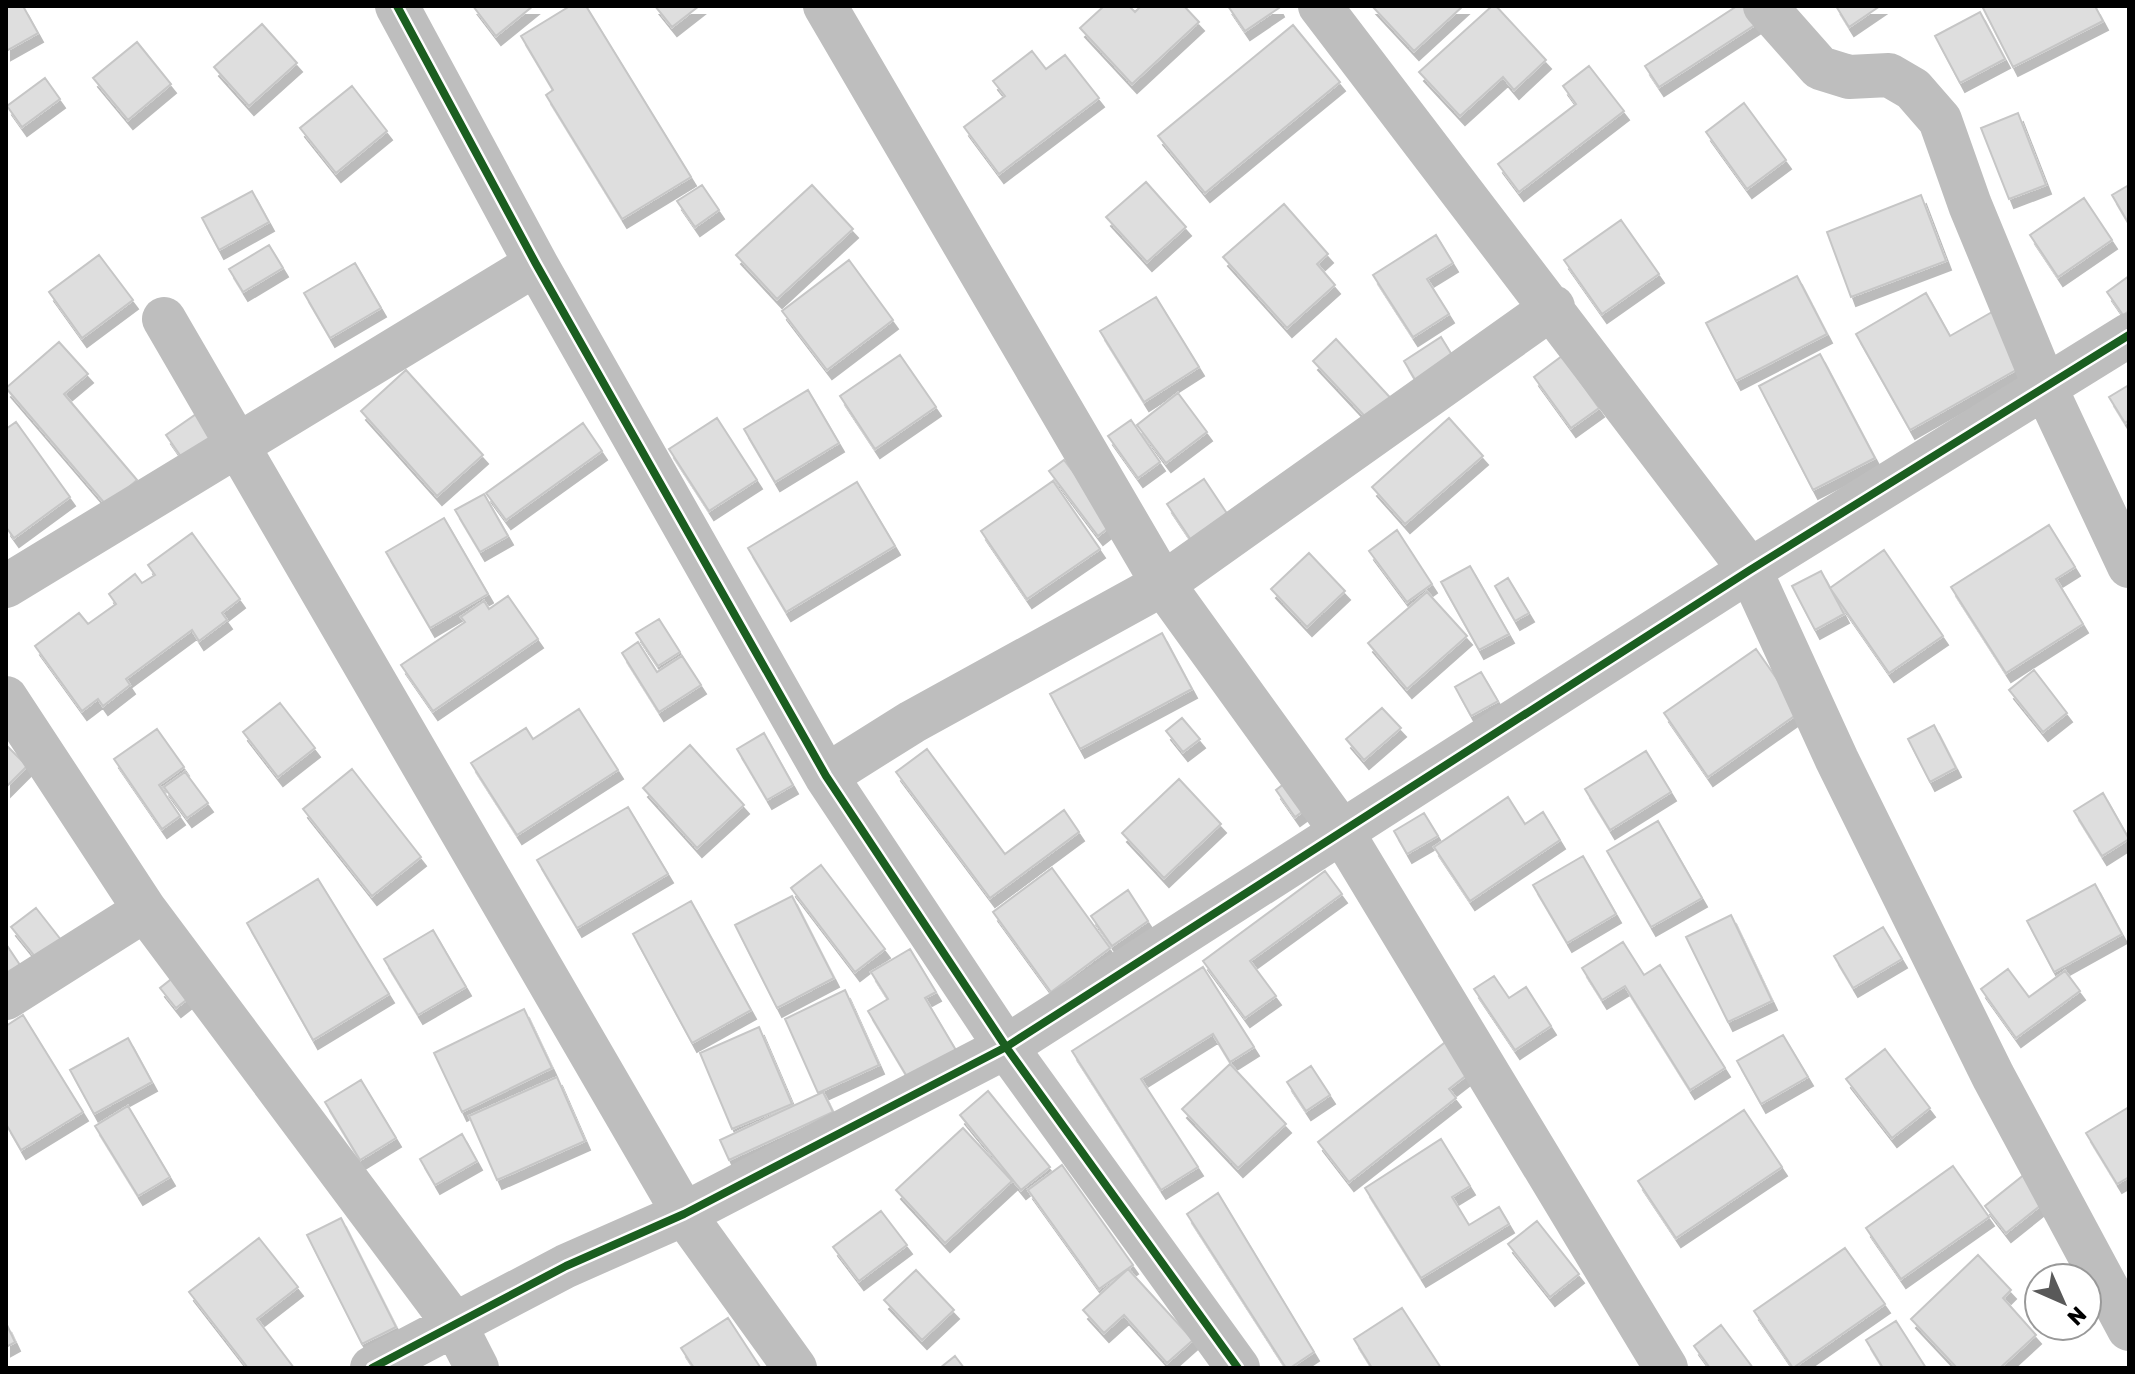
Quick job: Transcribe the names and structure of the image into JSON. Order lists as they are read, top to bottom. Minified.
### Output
{"north":"bottom right"}
